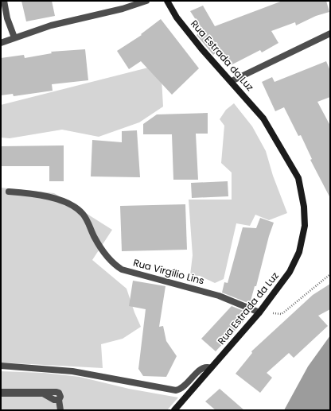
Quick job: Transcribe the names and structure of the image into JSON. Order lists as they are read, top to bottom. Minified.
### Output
{"streets":{"main road":["Rua Estrada da Luz"],"street":["Rua Virgílio Lins"]},"crossings":[["Rua Estrada da Luz","Rua Virgílio Lins"]]}
